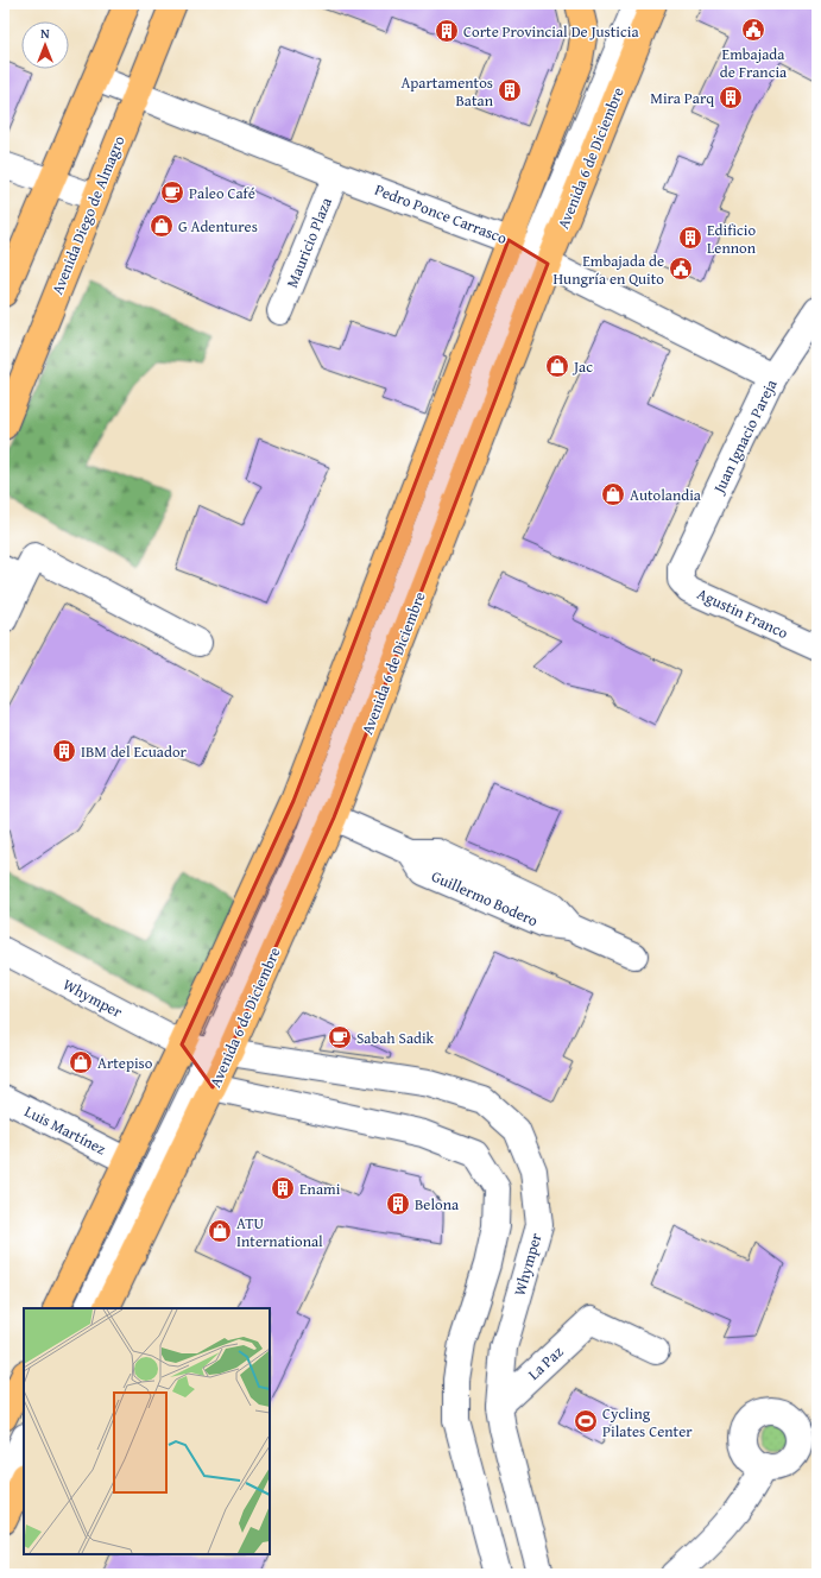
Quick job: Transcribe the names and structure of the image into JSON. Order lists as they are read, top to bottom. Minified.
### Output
{"streets":{"main road":["Avenida 6 de Diciembre","Avenida Diego de Almagro"],"street":["Pedro Ponce Carrasco","Mauricio Plaza","Juan Ignacio Pareja","Agustin Franco","Guillermo Bodero","Whymper","Luis Martínez","La Paz"]},"crossings":[["Avenida 6 de Diciembre","Pedro Ponce Carrasco"],["Avenida 6 de Diciembre","Guillermo Bodero"],["Avenida 6 de Diciembre","Whymper"],["Pedro Ponce Carrasco","Avenida Diego de Almagro"],["Pedro Ponce Carrasco","Mauricio Plaza"],["Pedro Ponce Carrasco","Juan Ignacio Pareja"],["Juan Ignacio Pareja","Agustin Franco"],["Whymper","La Paz"]],"places":{"public building":["Embajada de Francia","Embajada de Hungría en Quito"],"building":["Corte Provincial De Justicia","Apartamentos Batan","Mira Parq","Edificio Lennon","IBM del Ecuador","Enami","Belona"],"cafe":["Paleo Café","Sabah Sadik"],"shop":["G Adentures","Jac","Autolandia","Artepiso","ATU International"],"sports":["Cycling Pilates Center"]},"north":"top"}
